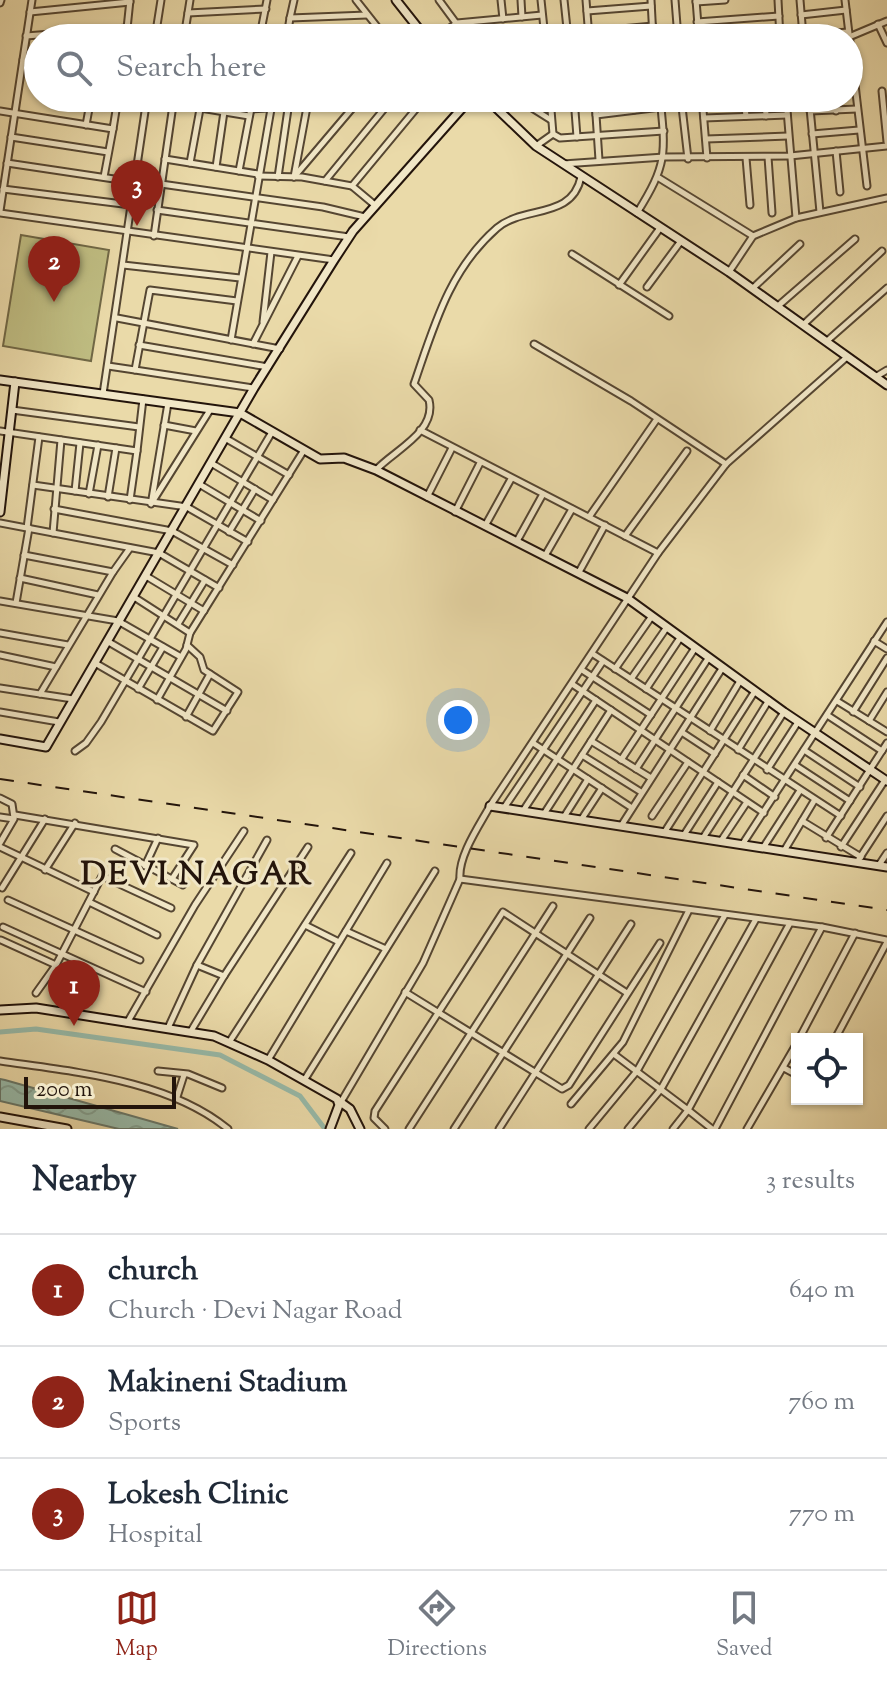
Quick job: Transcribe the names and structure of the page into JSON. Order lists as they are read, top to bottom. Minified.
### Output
{"districts":["DEVI NAGAR"],"scale_bar":"200 m","page":{"search":"Search here","pins":["3","2","1"],"scale":"200 m","heading":["Nearby","3 results"],"list":[{"mark":"1","name":"church","note":"Church · Devi Nagar Road","value":"640 m"},{"mark":"2","name":"Makineni Stadium","note":"Sports","value":"760 m"},{"mark":"3","name":"Lokesh Clinic","note":"Hospital","value":"770 m"}],"nav":["Map","Directions","Saved"]}}
